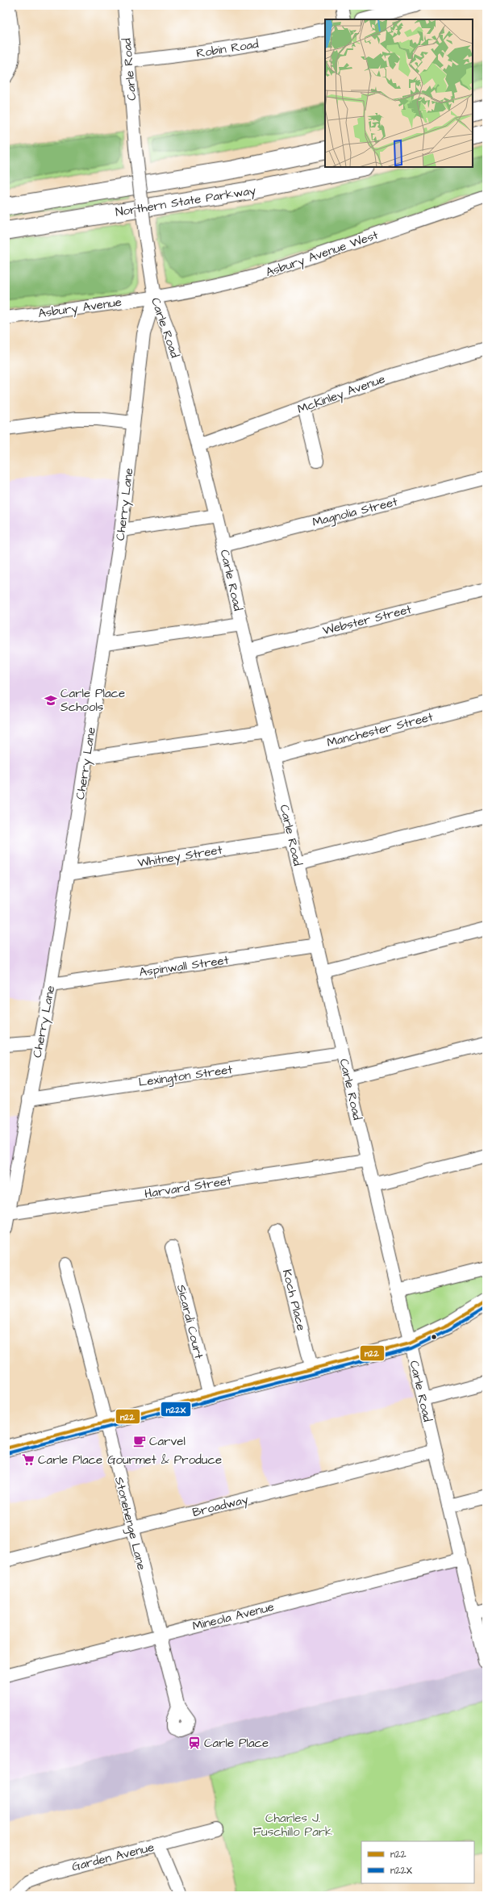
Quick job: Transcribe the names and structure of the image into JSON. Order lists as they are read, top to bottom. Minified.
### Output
{"streets":{"highway":["Northern State Parkway"],"street":["Robin Road","Carle Road","Asbury Avenue West","Asbury Avenue","McKinley Avenue","Cherry Lane","Magnolia Street","Webster Street","Manchester Street","Whitney Street","Aspinwall Street","Lexington Street","Harvard Street","Koch Place","Sicardi Court","Broadway","Stonehenge Lane","Mineola Avenue","Garden Avenue"]},"crossings":[["Robin Road","Carle Road"],["Carle Road","Asbury Avenue West"],["Carle Road","Asbury Avenue"],["Carle Road","McKinley Avenue"],["Carle Road","Cherry Lane"],["Carle Road","Magnolia Street"],["Carle Road","Webster Street"],["Carle Road","Manchester Street"],["Carle Road","Whitney Street"],["Carle Road","Aspinwall Street"],["Carle Road","Lexington Street"],["Carle Road","Harvard Street"],["Carle Road","Broadway"],["Carle Road","Mineola Avenue"],["Asbury Avenue West","Asbury Avenue"],["Asbury Avenue West","Cherry Lane"],["Asbury Avenue","Cherry Lane"],["Cherry Lane","Whitney Street"],["Cherry Lane","Aspinwall Street"],["Cherry Lane","Lexington Street"],["Cherry Lane","Harvard Street"],["Broadway","Stonehenge Lane"],["Stonehenge Lane","Mineola Avenue"]],"parks":["Charles J. Fuschillo Park"],"places":{"school or university":["Carle Place Schools"],"cafe":["Carvel"],"supermarket":["Carle Place Gourmet & Produce"],"station":["Carle Place"]},"lines":["transit line n22","transit line n22X"],"legend":["n22","n22X"]}
